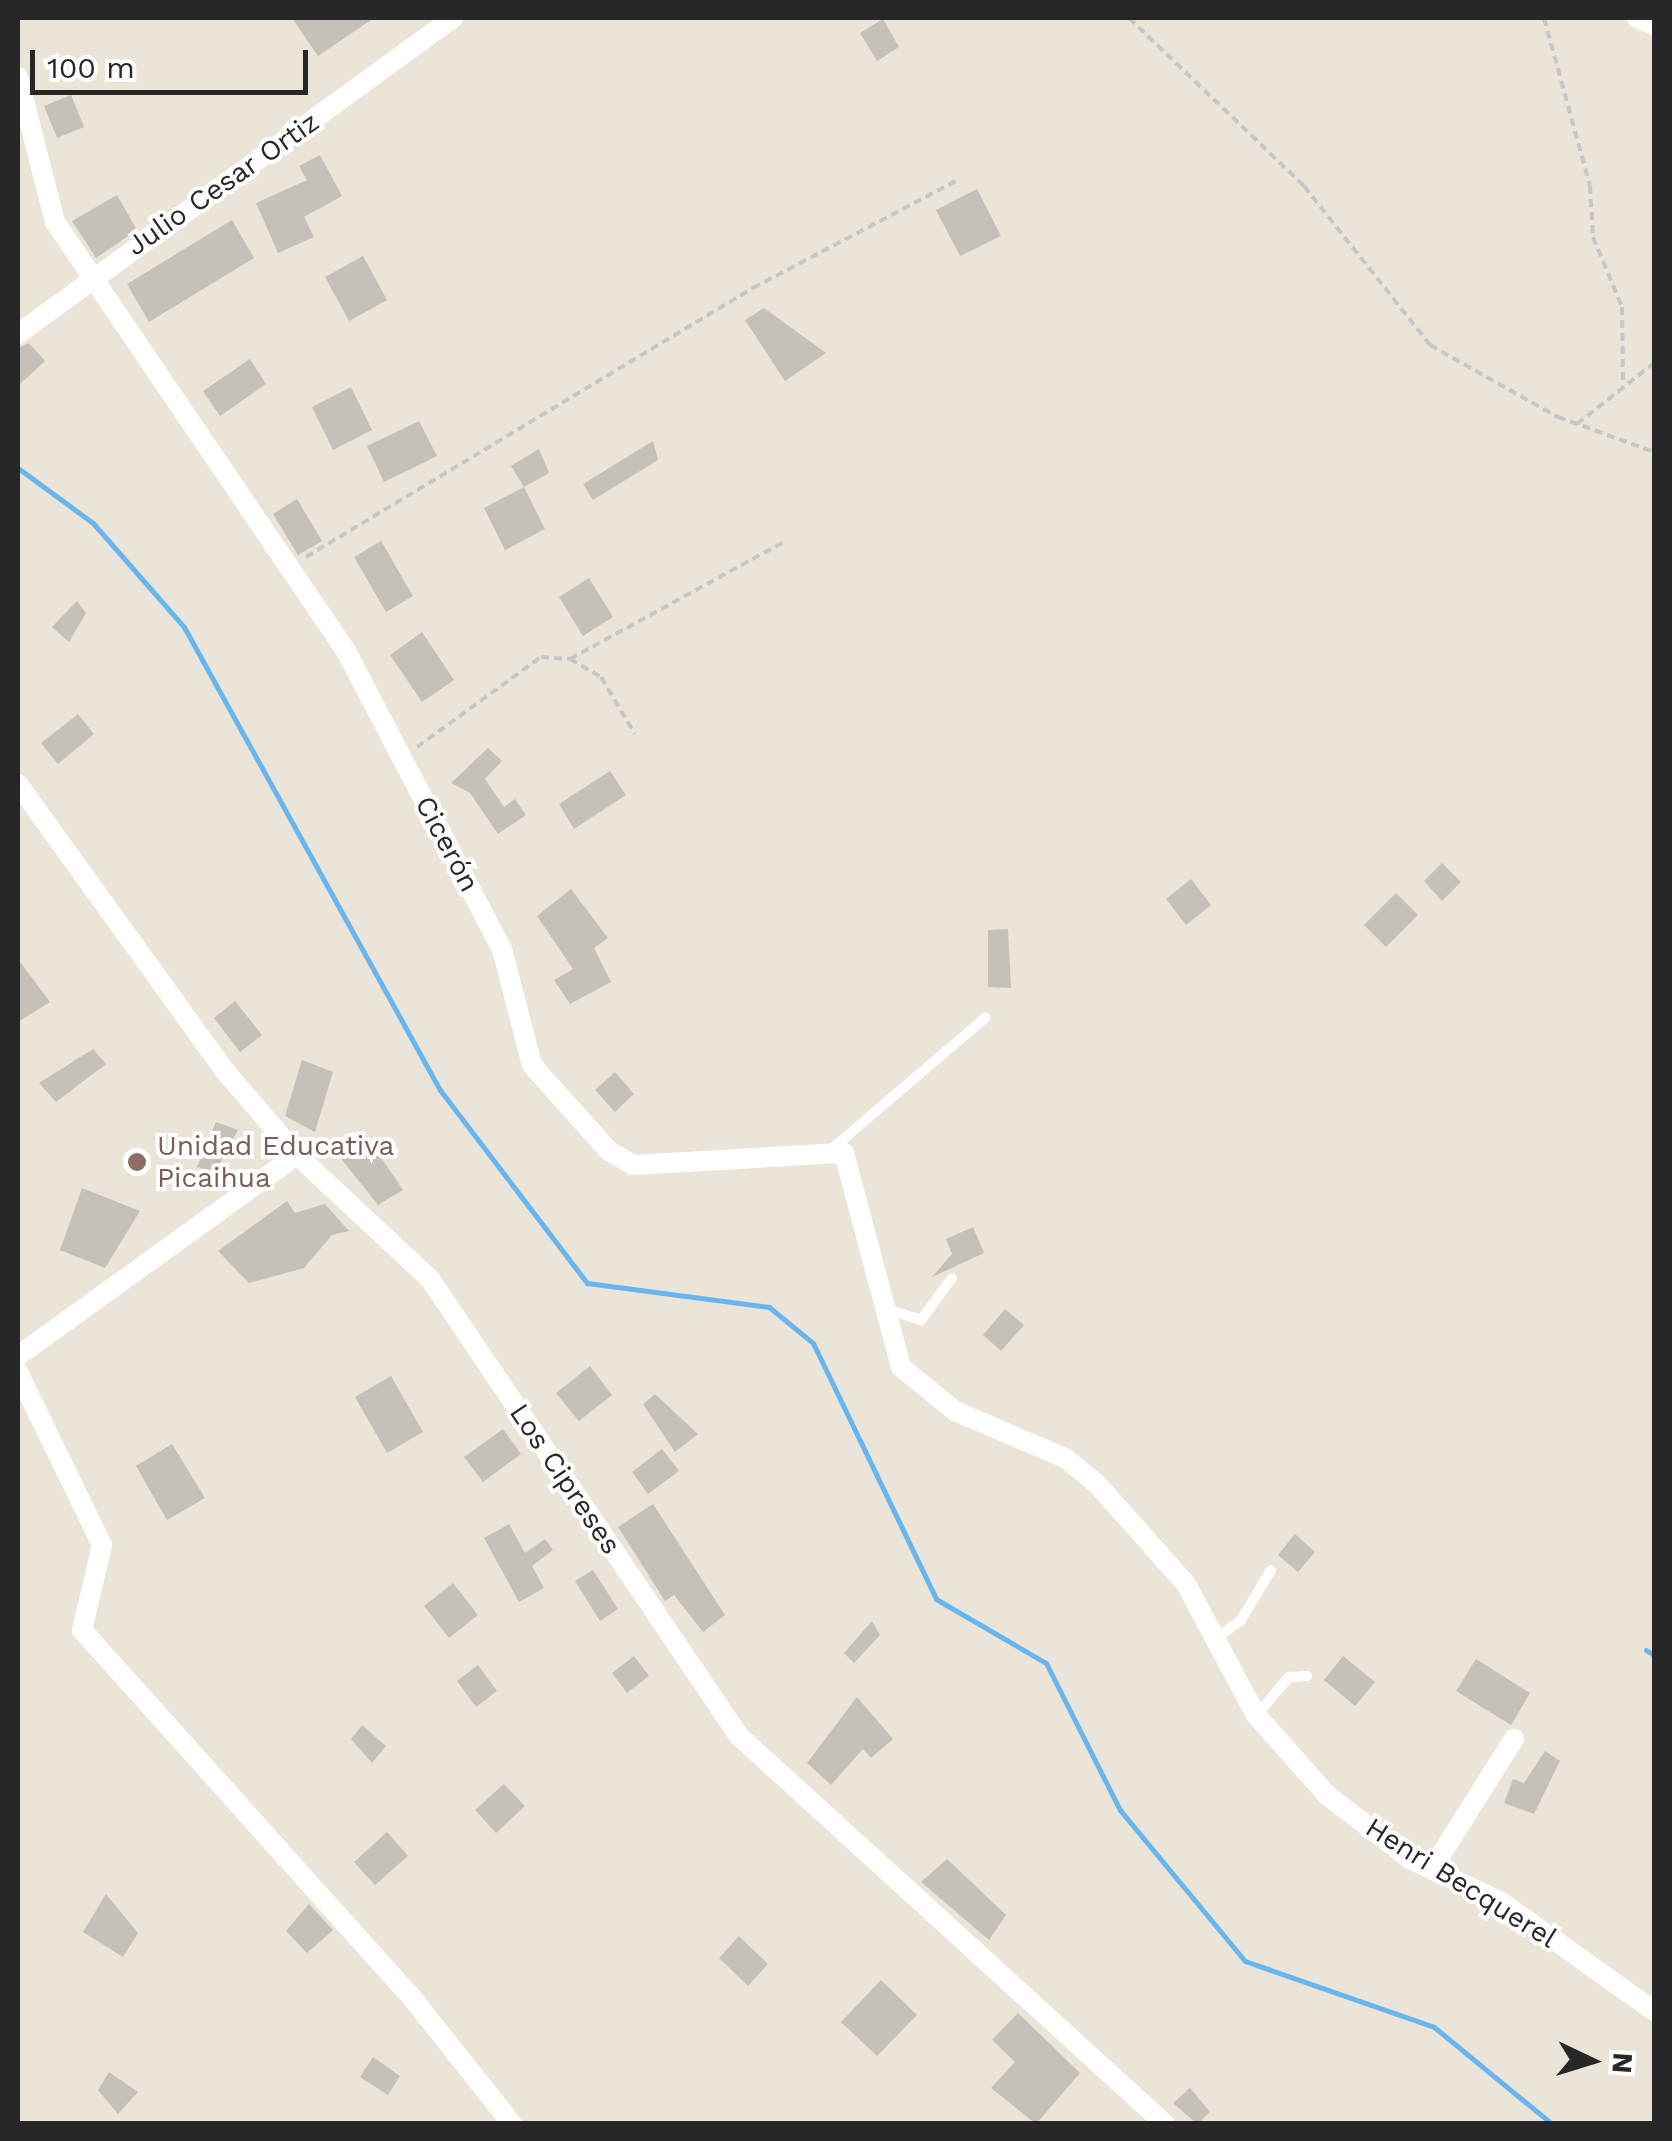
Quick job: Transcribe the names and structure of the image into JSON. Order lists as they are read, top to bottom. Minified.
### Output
{"streets":{"street":["Julio Cesar Ortiz","Cicerón","Los Cipreses","Henri Becquerel"]},"crossings":[["Julio Cesar Ortiz","Cicerón"]],"places":["Unidad Educativa Picaihua"],"scale_bar":"100 m","north":"right"}
